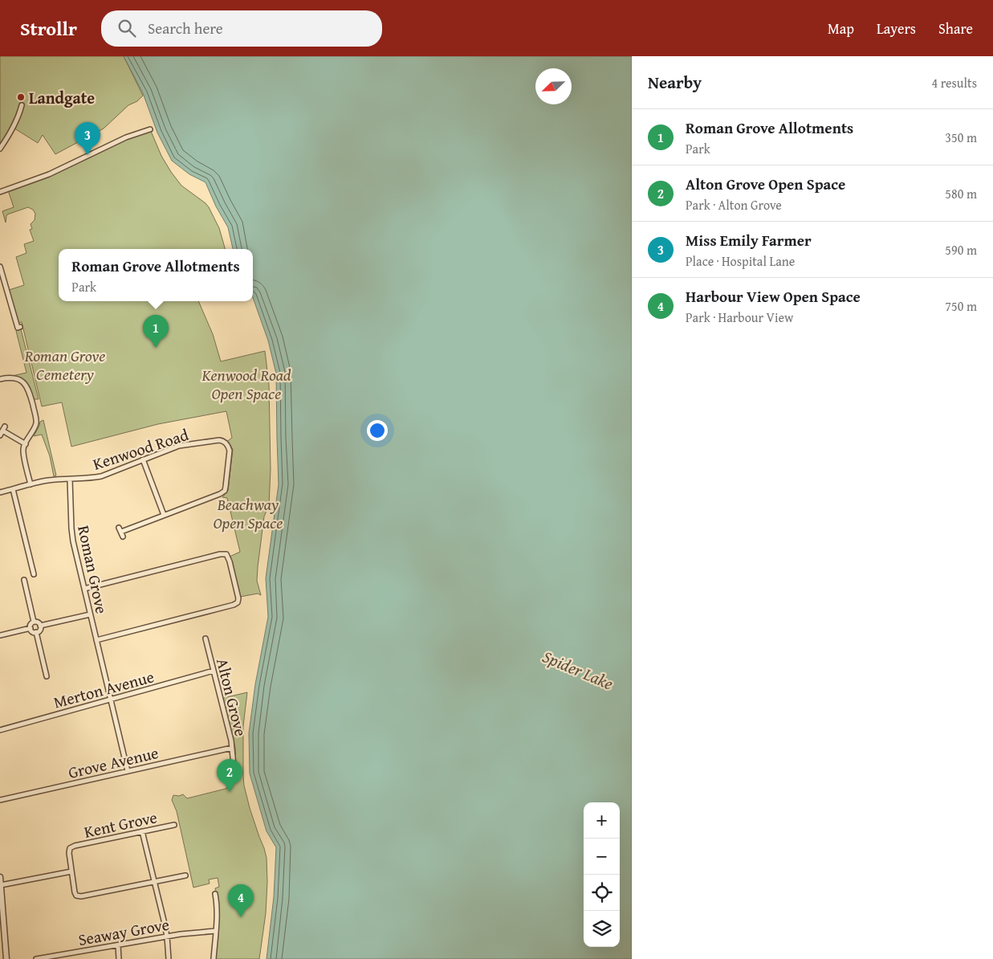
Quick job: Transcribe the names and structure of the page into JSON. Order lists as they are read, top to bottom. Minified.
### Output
{"streets":{"street":["Kenwood Road","Roman Grove","Merton Avenue","Alton Grove","Grove Avenue","Kent Grove","Seaway Grove"]},"crossings":[["Kenwood Road","Roman Grove"],["Roman Grove","Merton Avenue"],["Roman Grove","Grove Avenue"],["Merton Avenue","Alton Grove"],["Alton Grove","Grove Avenue"]],"water":["Spider Lake"],"parks":["Roman Grove Cemetery","Kenwood Road Open Space","Beachway Open Space"],"places":["Landgate"],"north":"bottom left","page":{"header":"Strollr","search":"Search here","nav":["Map","Layers","Share"],"heading":["Nearby","4 results"],"list":[{"mark":"1","name":"Roman Grove Allotments","note":"Park","value":"350 m"},{"mark":"2","name":"Alton Grove Open Space","note":"Park · Alton Grove","value":"580 m"},{"mark":"3","name":"Miss Emily Farmer","note":"Place · Hospital Lane","value":"590 m"},{"mark":"4","name":"Harbour View Open Space","note":"Park · Harbour View","value":"750 m"}],"pins":["3","1","2","4"],"popup":["Roman Grove Allotments","Park"],"map_buttons":["+","−"]}}
